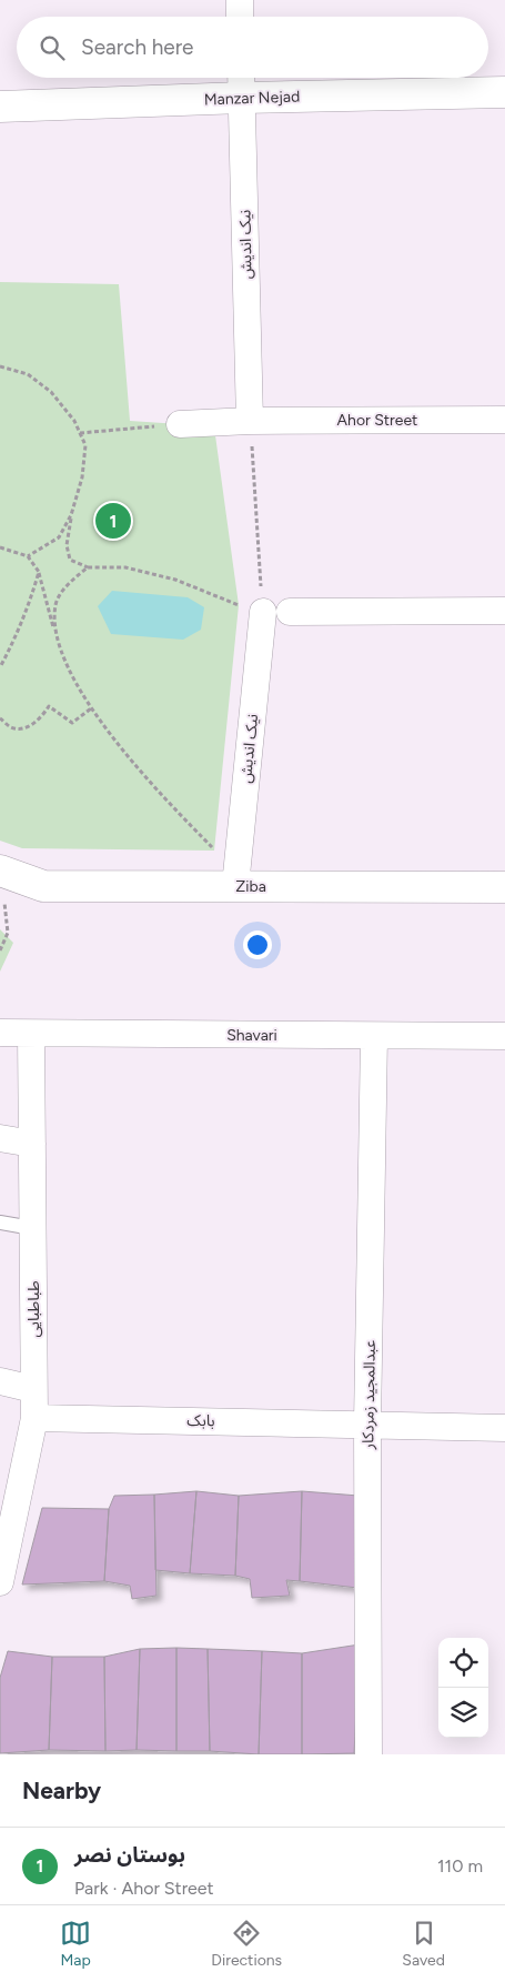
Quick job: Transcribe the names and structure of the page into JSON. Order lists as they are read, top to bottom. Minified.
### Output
{"streets":{"street":["Manzar Nejad","نیک اندیش","Ahor Street","Ziba","Shavari","طباطبایی","عبدالمجید زمردکار","بابک"]},"crossings":[["Manzar Nejad","نیک اندیش"],["نیک اندیش","Ahor Street"],["نیک اندیش","Ziba"],["Shavari","طباطبایی"],["Shavari","عبدالمجید زمردکار"],["طباطبایی","بابک"],["عبدالمجید زمردکار","بابک"]],"page":{"search":"Search here","pins":"1","heading":"Nearby","list":[{"mark":"1","name":"بوستان نصر","note":"Park · Ahor Street","value":"110 m"}],"nav":["Map","Directions","Saved"]}}
